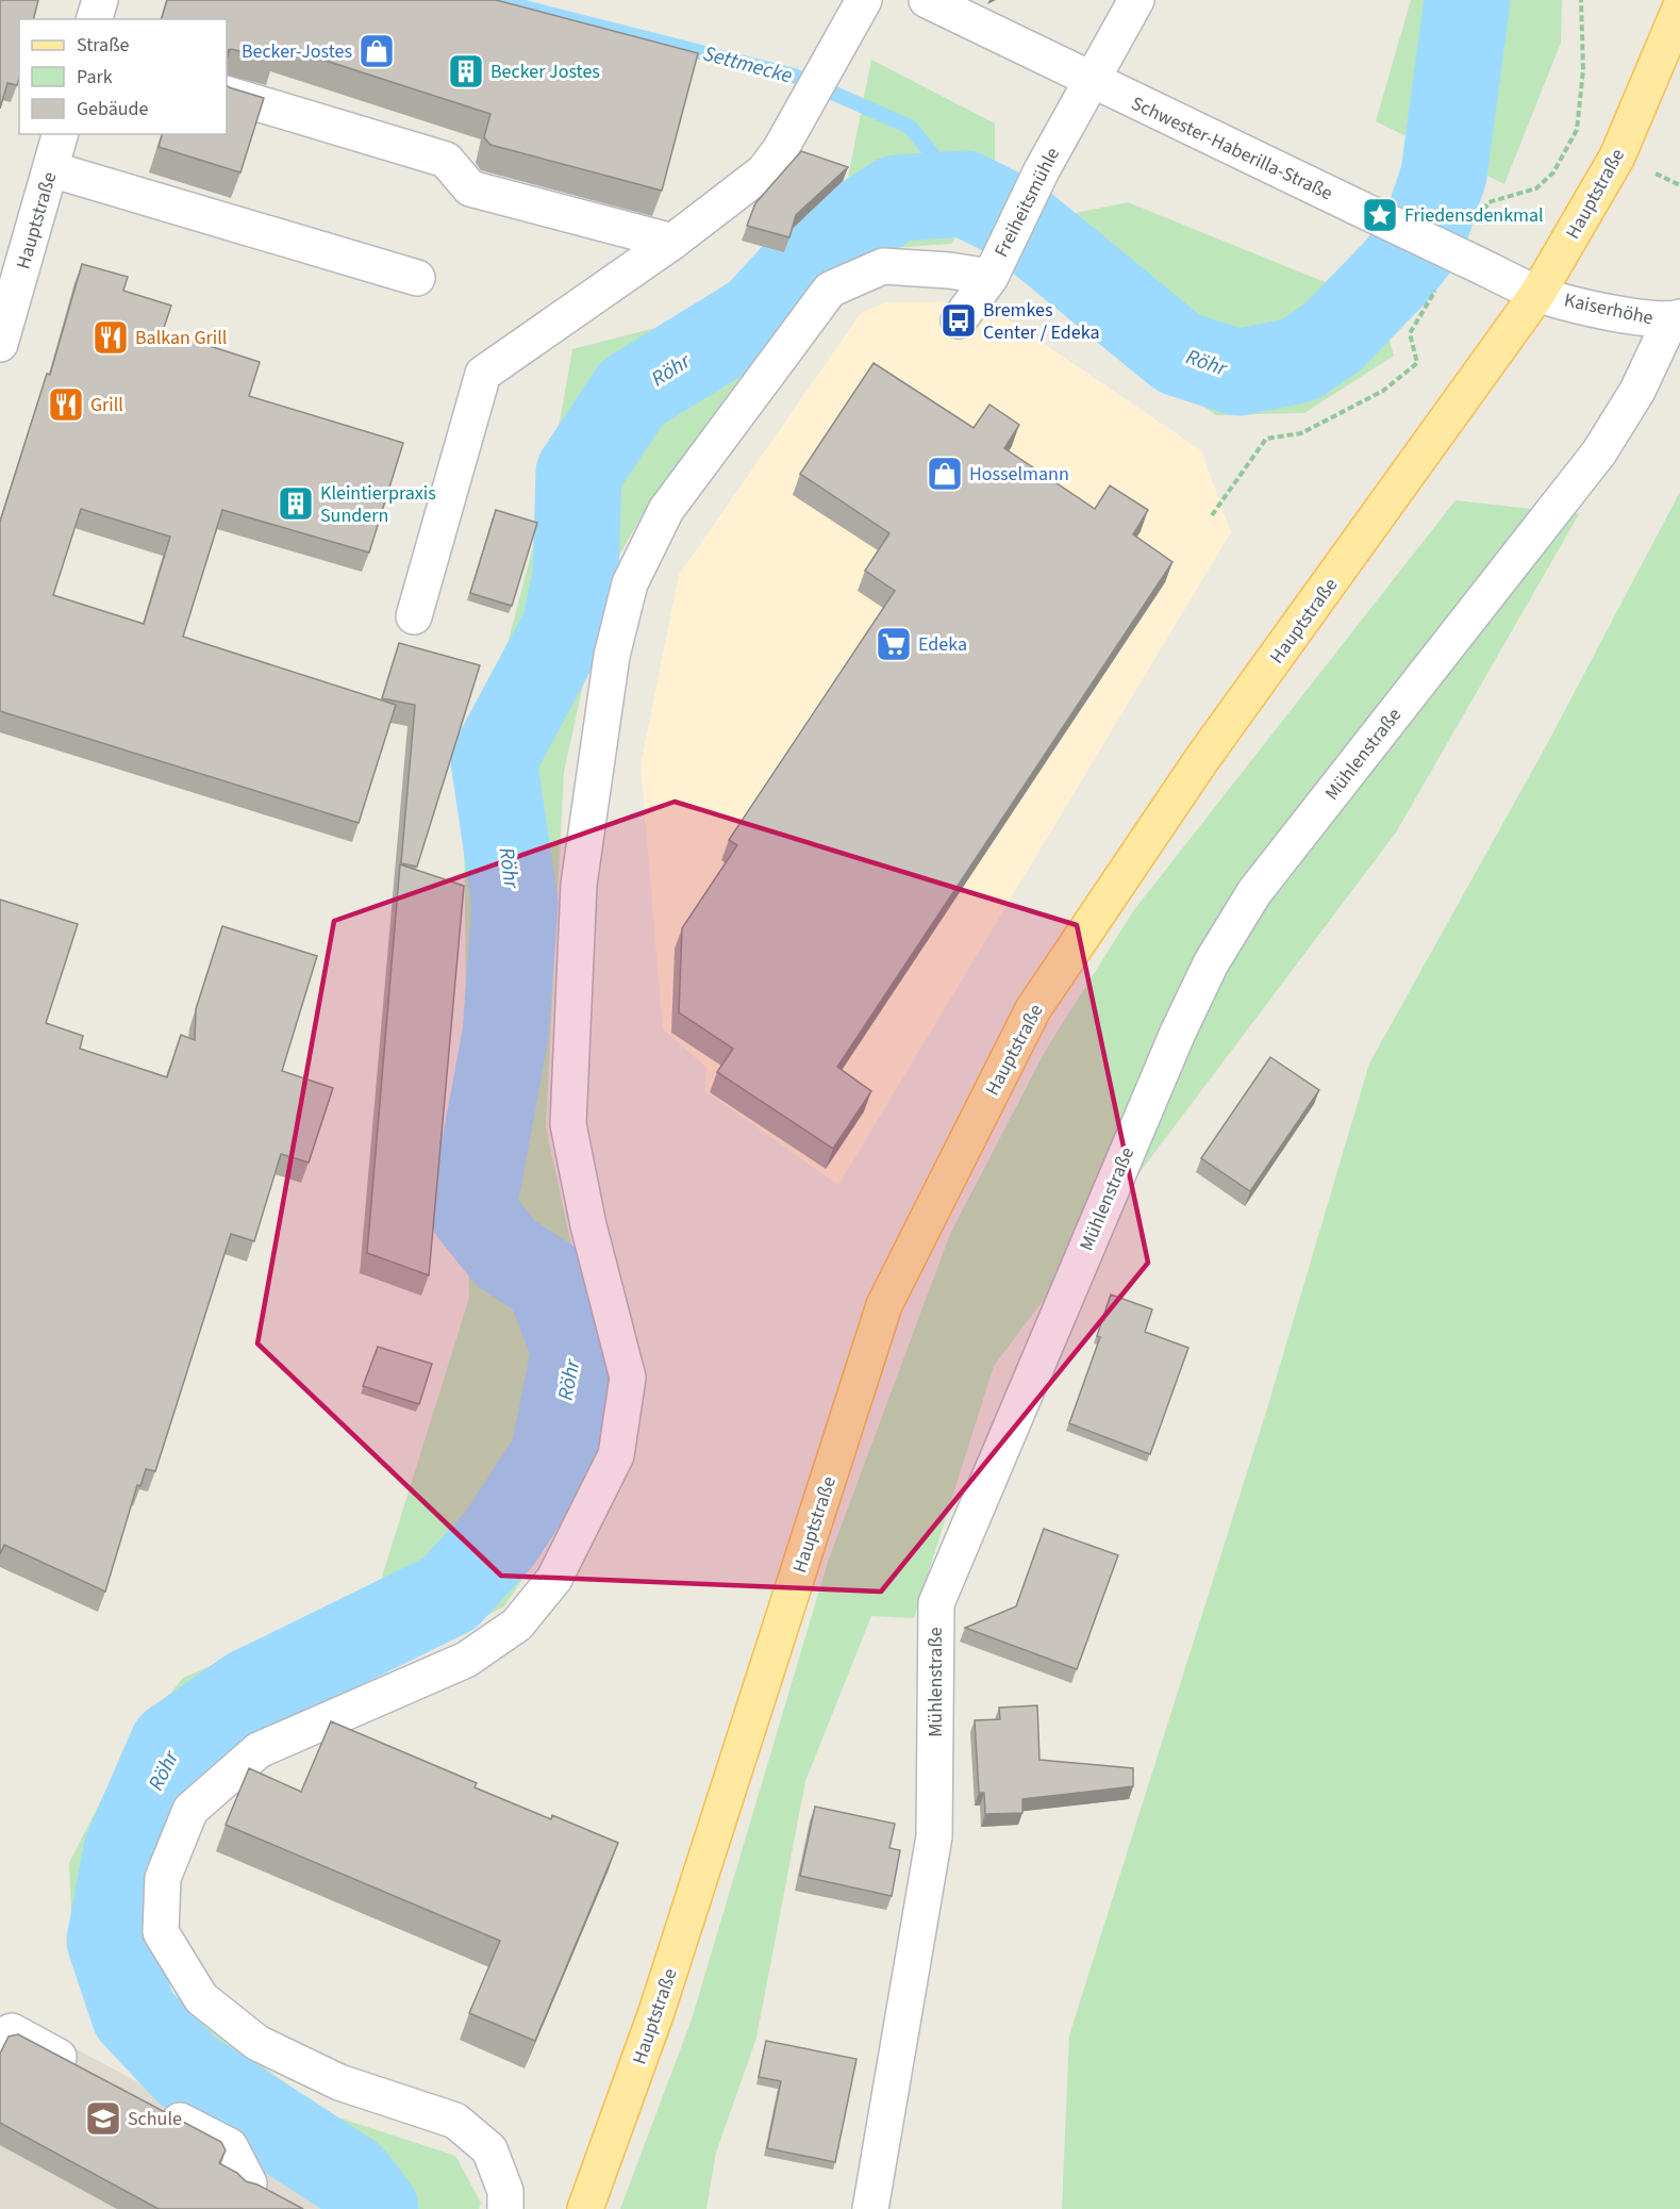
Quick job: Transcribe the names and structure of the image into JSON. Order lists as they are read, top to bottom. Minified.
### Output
{"streets":{"main road":["Hauptstraße"],"street":["Schwester-Haberilla-Straße","Freiheitsmühle","Kaiserhöhe","Mühlenstraße"]},"crossings":[["Schwester-Haberilla-Straße","Hauptstraße"],["Schwester-Haberilla-Straße","Freiheitsmühle"],["Schwester-Haberilla-Straße","Kaiserhöhe"],["Hauptstraße","Kaiserhöhe"],["Kaiserhöhe","Mühlenstraße"]],"water":["Settmecke","Röhr"],"places":{"shop":["Becker-Jostes","Hosselmann"],"building":["Becker Jostes","Kleintierpraxis Sundern"],"place":["Friedensdenkmal"],"bus stop":["Bremkes Center / Edeka"],"restaurant":["Balkan Grill","Grill"],"supermarket":["Edeka"],"school or university":["Schule"]},"legend":["Straße","Park","Gebäude"]}
